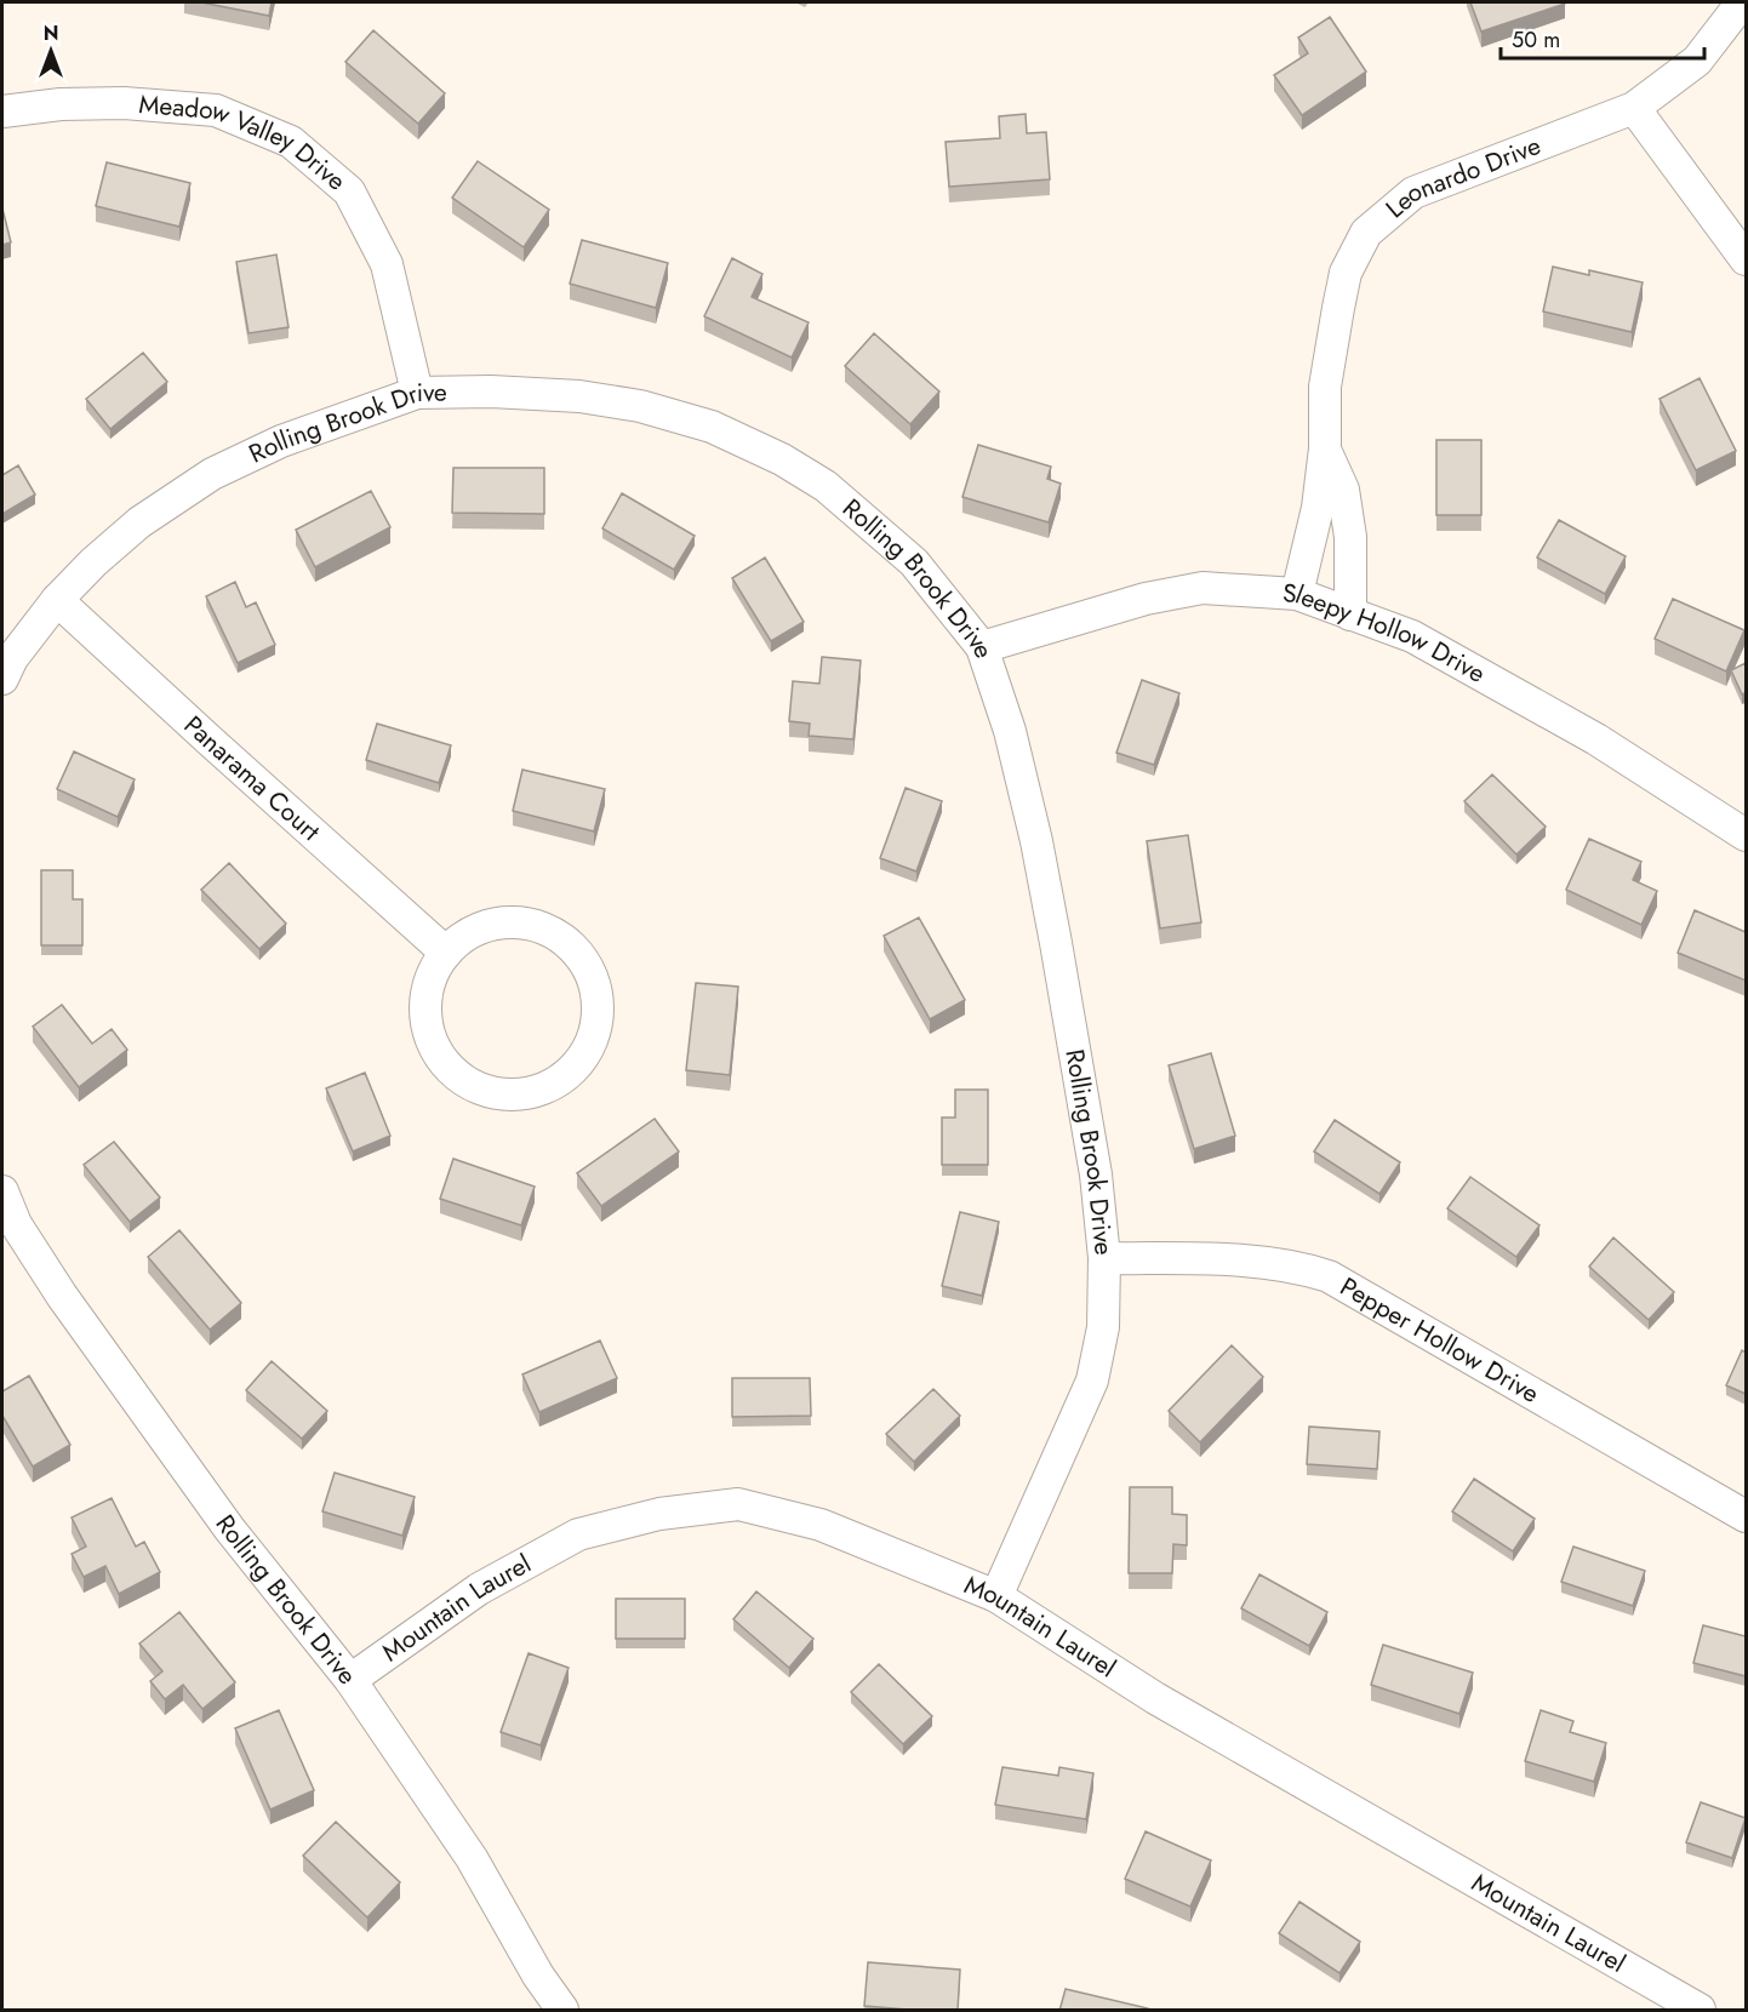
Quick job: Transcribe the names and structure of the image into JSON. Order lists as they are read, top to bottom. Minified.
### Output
{"streets":{"street":["Meadow Valley Drive","Leonardo Drive","Rolling Brook Drive","Sleepy Hollow Drive","Panarama Court","Pepper Hollow Drive","Mountain Laurel"]},"crossings":[["Meadow Valley Drive","Rolling Brook Drive"],["Leonardo Drive","Sleepy Hollow Drive"],["Rolling Brook Drive","Sleepy Hollow Drive"],["Rolling Brook Drive","Panarama Court"],["Rolling Brook Drive","Pepper Hollow Drive"],["Rolling Brook Drive","Mountain Laurel"]],"scale_bar":"50 m","north":"top"}
